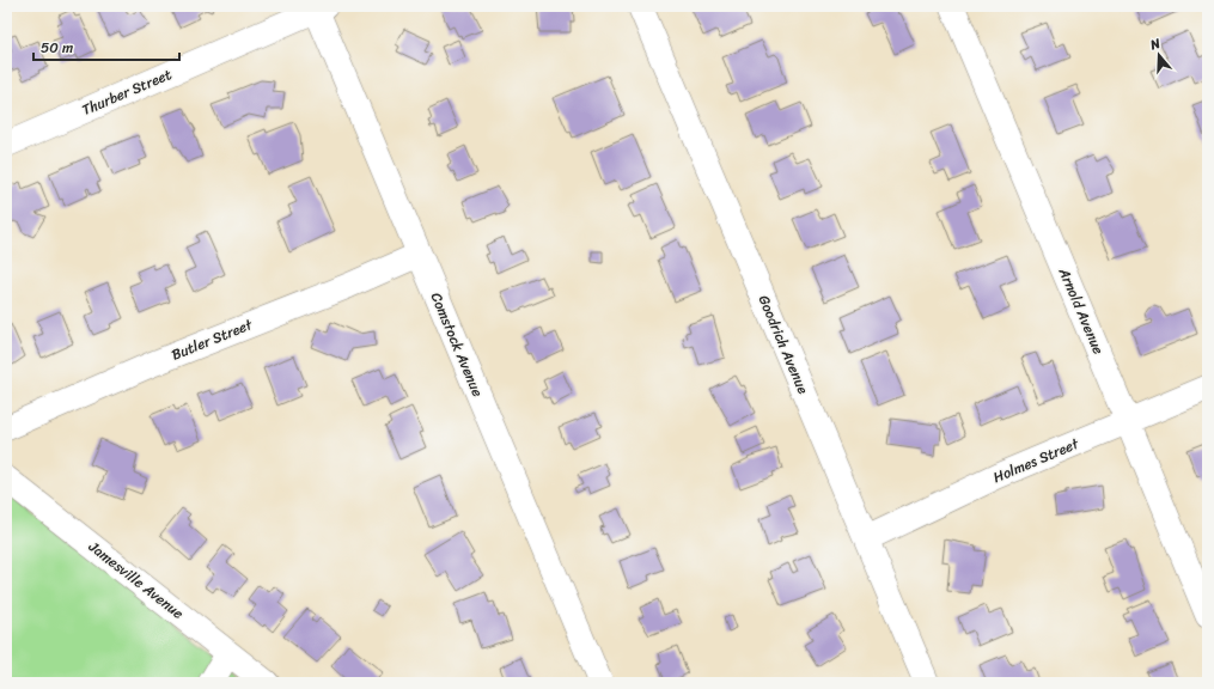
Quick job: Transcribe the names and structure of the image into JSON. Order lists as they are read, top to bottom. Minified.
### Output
{"streets":{"street":["Thurber Street","Arnold Avenue","Butler Street","Comstock Avenue","Goodrich Avenue","Holmes Street","Jamesville Avenue"]},"crossings":[["Thurber Street","Comstock Avenue"],["Arnold Avenue","Holmes Street"],["Butler Street","Comstock Avenue"],["Goodrich Avenue","Holmes Street"]],"scale_bar":"50 m","north":"top"}
